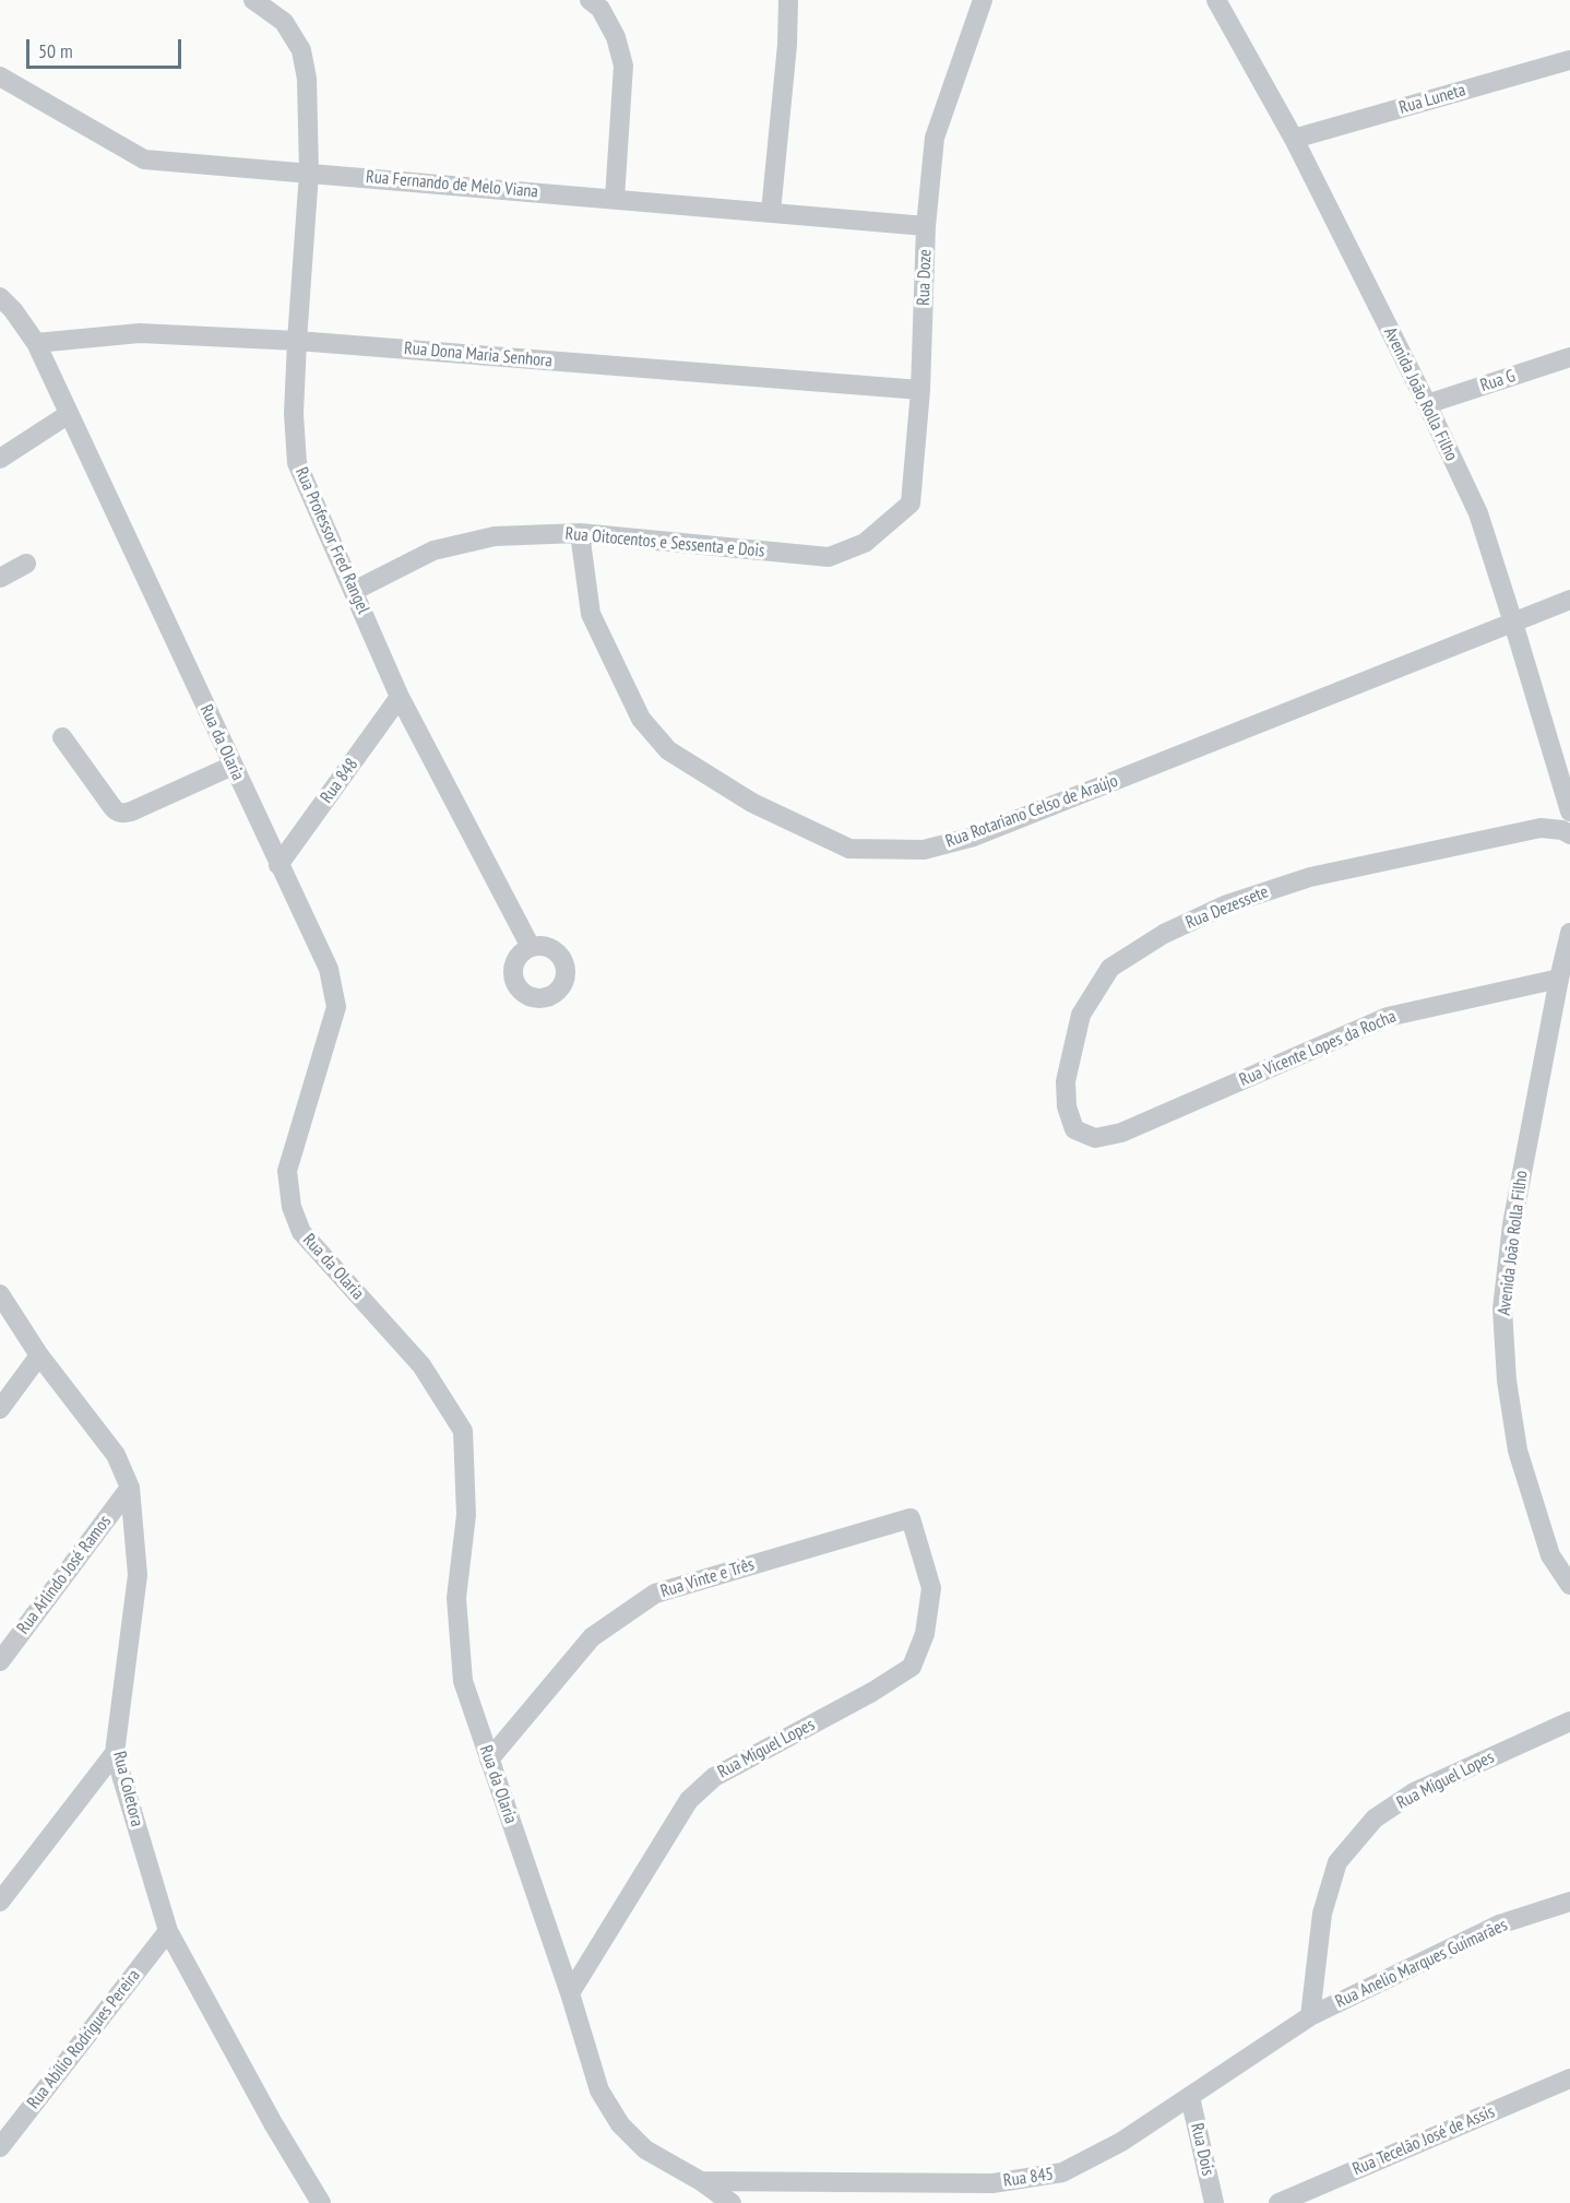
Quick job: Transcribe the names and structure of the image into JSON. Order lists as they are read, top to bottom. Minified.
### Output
{"streets":{"street":["Rua Luneta","Rua Fernando de Melo Viana","Rua Doze","Rua Dona Maria Senhora","Rua G","Avenida João Rolla Filho","Rua Professor Fred Rangel","Rua Oitocentos e Sessenta e Dois","Rua da Olaria","Rua 848","Rua Rotariano Celso de Araújo","Rua Dezessete","Rua Vicente Lopes da Rocha","Rua Arlindo José Ramos","Rua Vinte e Três","Rua Miguel Lopes","Rua Coletora","Rua Anelio Marques Guimarães","Rua Abílio Rodrigues Pereira","Rua Tecelão José de Assis","Rua Dois","Rua 845"]},"crossings":[["Rua Luneta","Avenida João Rolla Filho"],["Rua Fernando de Melo Viana","Rua Doze"],["Rua Fernando de Melo Viana","Rua Professor Fred Rangel"],["Rua Doze","Rua Dona Maria Senhora"],["Rua Doze","Rua Oitocentos e Sessenta e Dois"],["Rua Dona Maria Senhora","Rua Professor Fred Rangel"],["Rua Dona Maria Senhora","Rua da Olaria"],["Rua G","Avenida João Rolla Filho"],["Avenida João Rolla Filho","Rua Rotariano Celso de Araújo"],["Avenida João Rolla Filho","Rua Vicente Lopes da Rocha"],["Rua Professor Fred Rangel","Rua Oitocentos e Sessenta e Dois"],["Rua Professor Fred Rangel","Rua 848"],["Rua Oitocentos e Sessenta e Dois","Rua Rotariano Celso de Araújo"],["Rua da Olaria","Rua 848"],["Rua da Olaria","Rua Vinte e Três"],["Rua da Olaria","Rua Miguel Lopes"],["Rua da Olaria","Rua 845"],["Rua Dezessete","Rua Vicente Lopes da Rocha"],["Rua Arlindo José Ramos","Rua Coletora"],["Rua Vinte e Três","Rua Miguel Lopes"],["Rua Miguel Lopes","Rua Anelio Marques Guimarães"],["Rua Miguel Lopes","Rua 845"],["Rua Coletora","Rua Abílio Rodrigues Pereira"],["Rua Anelio Marques Guimarães","Rua 845"],["Rua Dois","Rua 845"]],"scale_bar":"50 m"}
